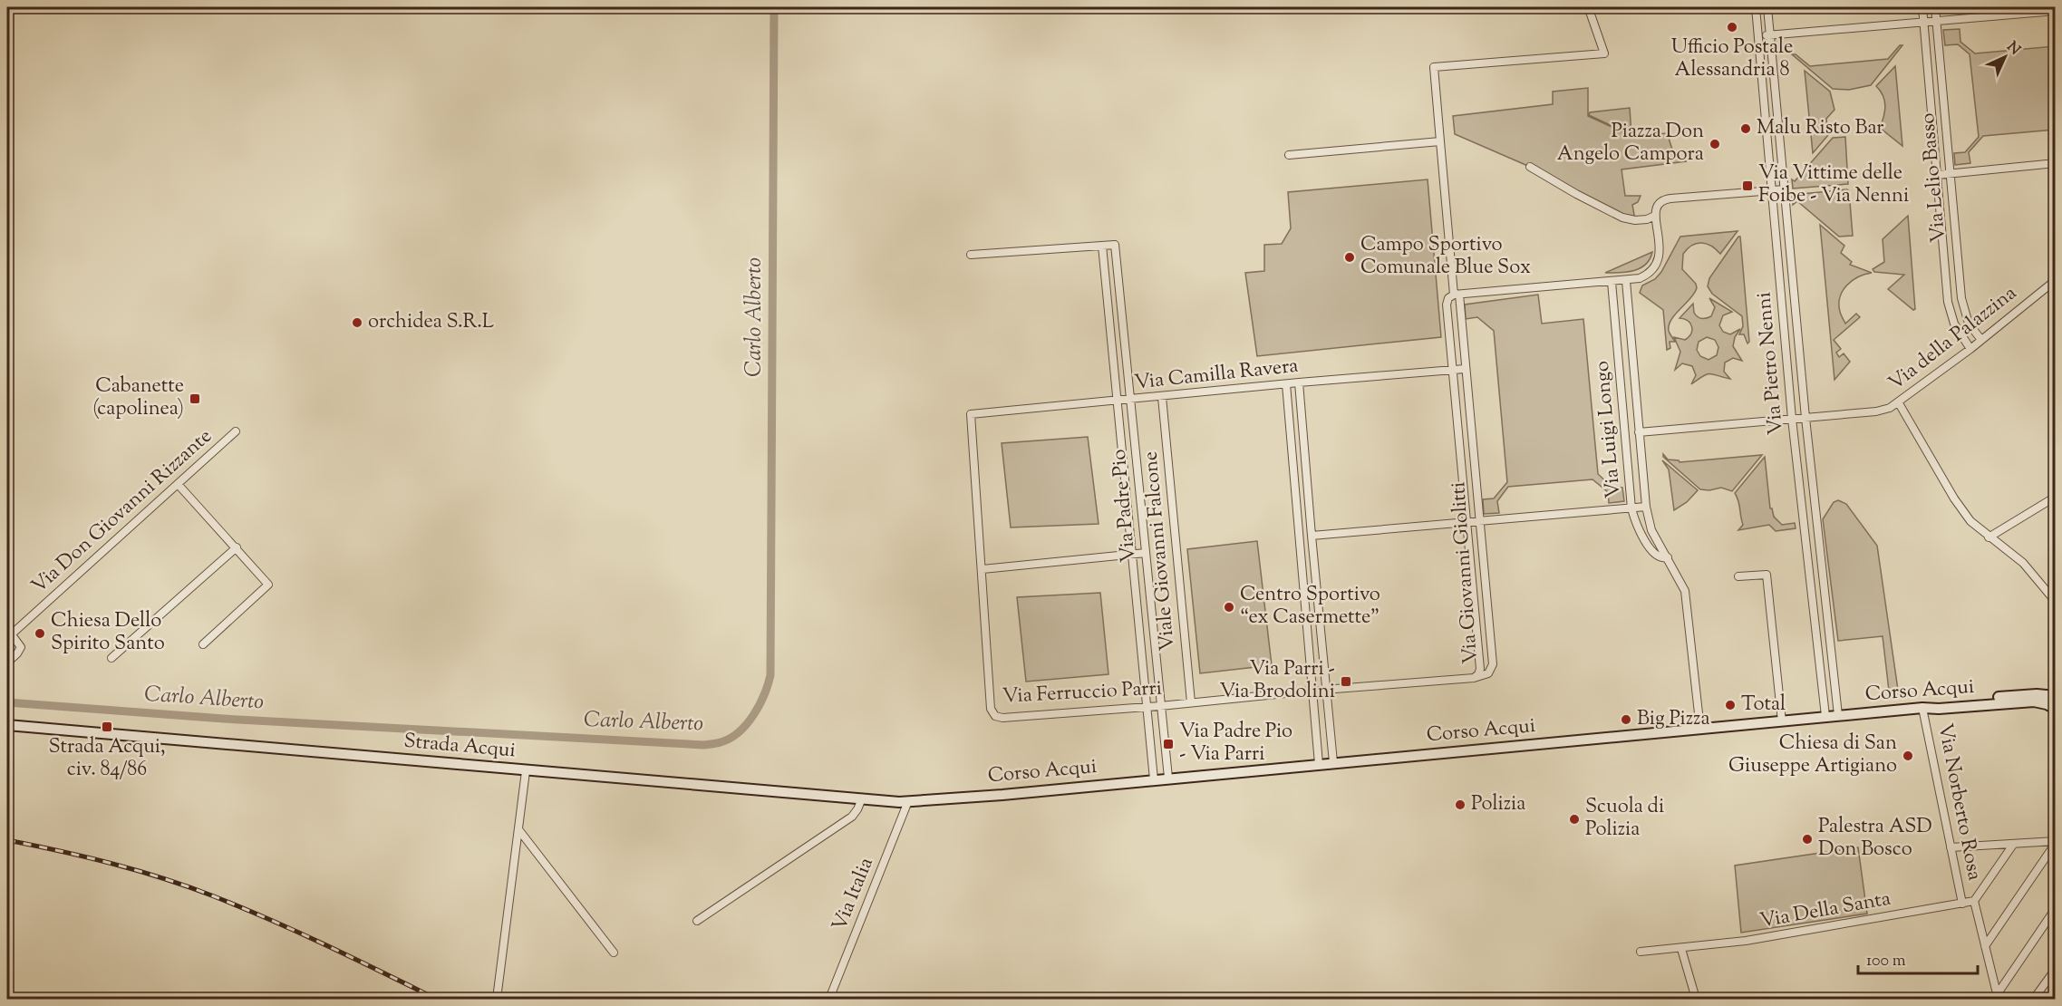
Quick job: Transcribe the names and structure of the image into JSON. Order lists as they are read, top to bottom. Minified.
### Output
{"streets":{"street":["Via Lelio Basso","Via della Palazzina","Via Pietro Nenni","Via Camilla Ravera","Via Luigi Longo","Via Padre Pio","Via Don Giovanni Rizzante","Viale Giovanni Falcone","Via Giovanni Giolitti","Corso Acqui","Via Ferruccio Parri","Strada Acqui","Via Norberto Rosa","Via Italia","Via Della Santa"]},"crossings":[["Via Lelio Basso","Via della Palazzina"],["Via della Palazzina","Via Pietro Nenni"],["Via della Palazzina","Via Luigi Longo"],["Via Pietro Nenni","Corso Acqui"],["Via Camilla Ravera","Via Padre Pio"],["Via Camilla Ravera","Viale Giovanni Falcone"],["Via Camilla Ravera","Via Giovanni Giolitti"],["Via Camilla Ravera","Via Ferruccio Parri"],["Via Luigi Longo","Corso Acqui"],["Via Padre Pio","Corso Acqui"],["Via Padre Pio","Via Ferruccio Parri"],["Viale Giovanni Falcone","Via Ferruccio Parri"],["Via Giovanni Giolitti","Via Ferruccio Parri"],["Corso Acqui","Strada Acqui"],["Corso Acqui","Via Norberto Rosa"],["Corso Acqui","Via Italia"],["Strada Acqui","Via Italia"],["Via Norberto Rosa","Via Della Santa"]],"water":["Carlo Alberto"],"places":{"other":["Ufficio Postale Alessandria 8","Malu Risto Bar","Piazza Don Angelo Campora","Campo Sportivo Comunale Blue Sox","orchidea S.R.L","Centro Sportivo “ex Casermette”","Chiesa Dello Spirito Santo","Total","Big Pizza","Chiesa di San Giuseppe Artigiano","Polizia","Scuola di Polizia","Palestra ASD Don Bosco"],"transit":["Via Vittime delle Foibe - Via Nenni","Cabanette (capolinea)","Via Parri - Via Brodolini","Strada Acqui, civ. 84/86","Via Padre Pio - Via Parri"]},"scale_bar":"100 m","north":"top right"}
